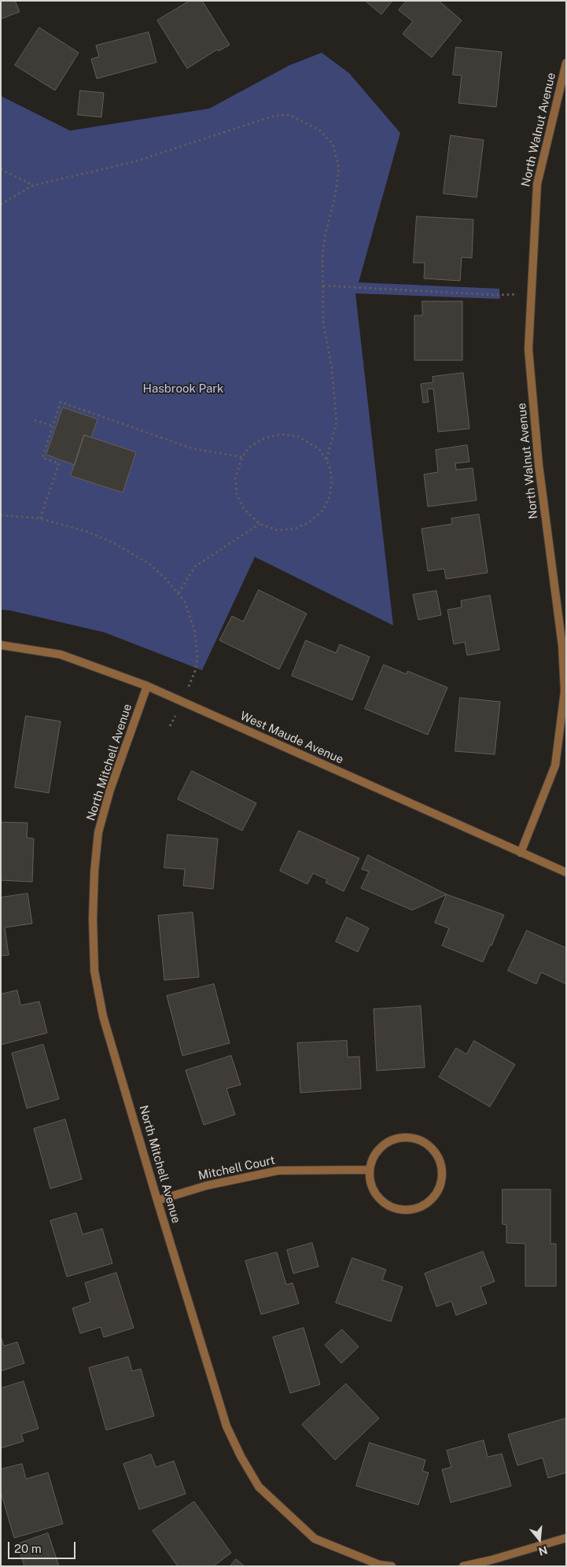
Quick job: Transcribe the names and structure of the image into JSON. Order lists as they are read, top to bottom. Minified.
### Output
{"streets":{"street":["North Walnut Avenue","West Maude Avenue","North Mitchell Avenue","Mitchell Court"]},"crossings":[["North Walnut Avenue","West Maude Avenue"],["West Maude Avenue","North Mitchell Avenue"],["North Mitchell Avenue","Mitchell Court"]],"parks":["Hasbrook Park"],"scale_bar":"20 m","north":"bottom"}
